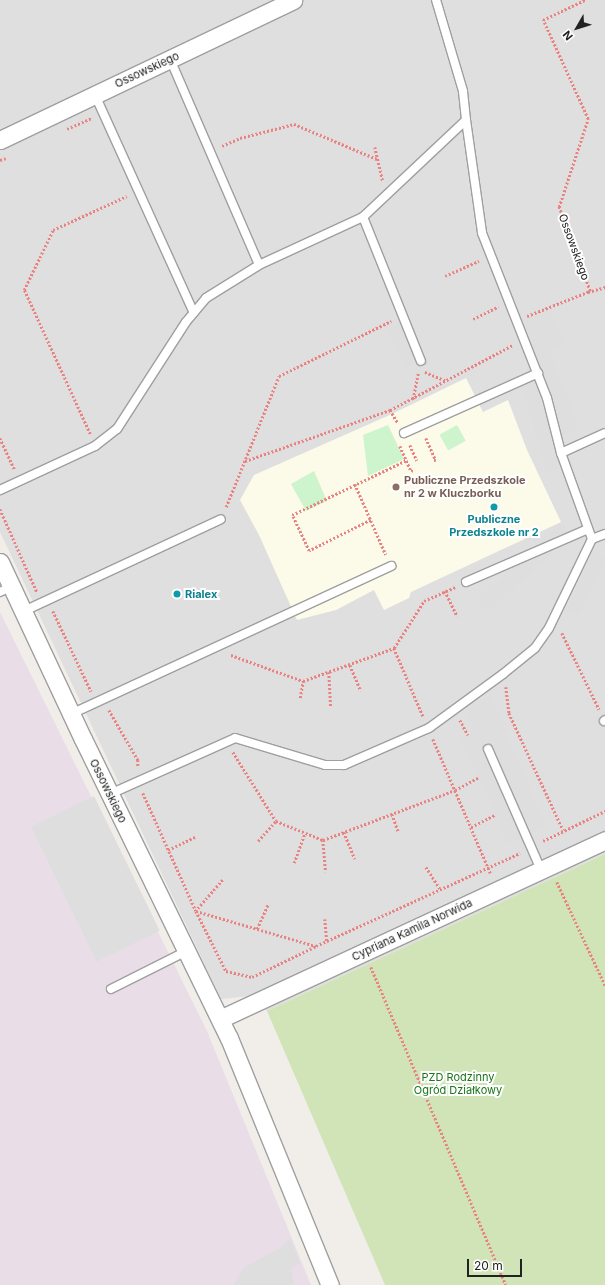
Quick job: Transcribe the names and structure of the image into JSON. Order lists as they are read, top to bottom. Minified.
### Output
{"streets":{"street":["Ossowskiego","Cypriana Kamila Norwida"]},"crossings":[["Ossowskiego","Cypriana Kamila Norwida"]],"parks":["PZD Rodzinny Ogród Działkowy"],"places":["Publiczne Przedszkole nr 2 w Kluczborku","Publiczne Przedszkole nr 2","Rialex"],"scale_bar":"20 m","north":"bottom left"}
